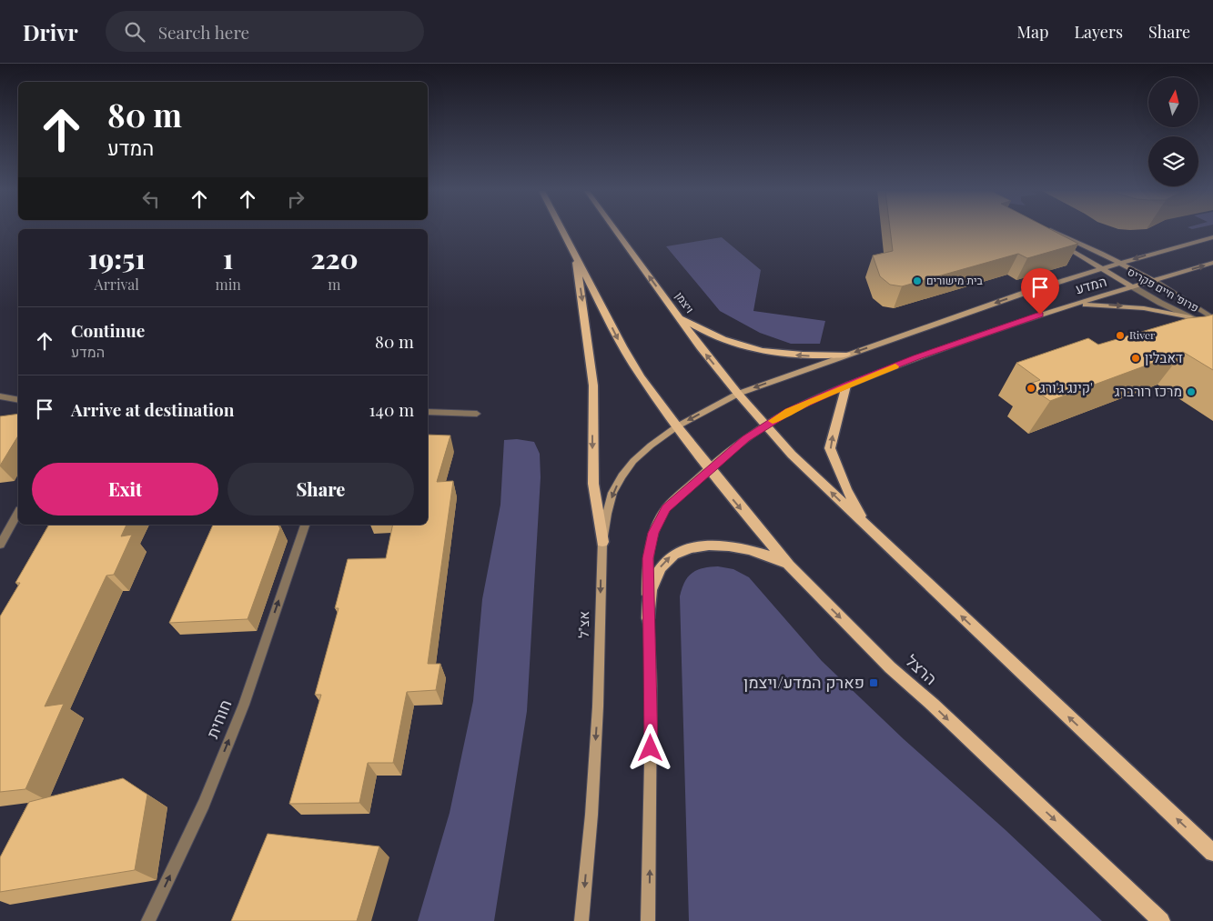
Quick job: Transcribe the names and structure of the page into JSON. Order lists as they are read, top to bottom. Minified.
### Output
{"streets":{"main road":["המדע","פרופ׳ חיים פקריס","ויצמן","אצ\"ל","הרצל"],"street":["חוחית"]},"crossings":[["המדע","פרופ׳ חיים פקריס"],["המדע","ויצמן"],["המדע","אצ\"ל"],["המדע","הרצל"],["ויצמן","אצ\"ל"],["אצ\"ל","הרצל"]],"one_way":["חוחית"],"places":{"other":["בית מישורים","River","דאבלין","קינג ג'ורג'","מרכז רורברג"],"transit":["פארק המדע/ויצמן"]},"north":"top","page":{"header":"Drivr","search":"Search here","nav":["Map","Layers","Share"],"turn":["80 m","המדע"],"eta":["19:51","Arrival","1","min","220","m"],"list":[{"name":"Continue","note":"המדע","value":"80 m"},{"name":"Arrive at destination","value":"140 m"}],"buttons":["Exit","Share"]}}
